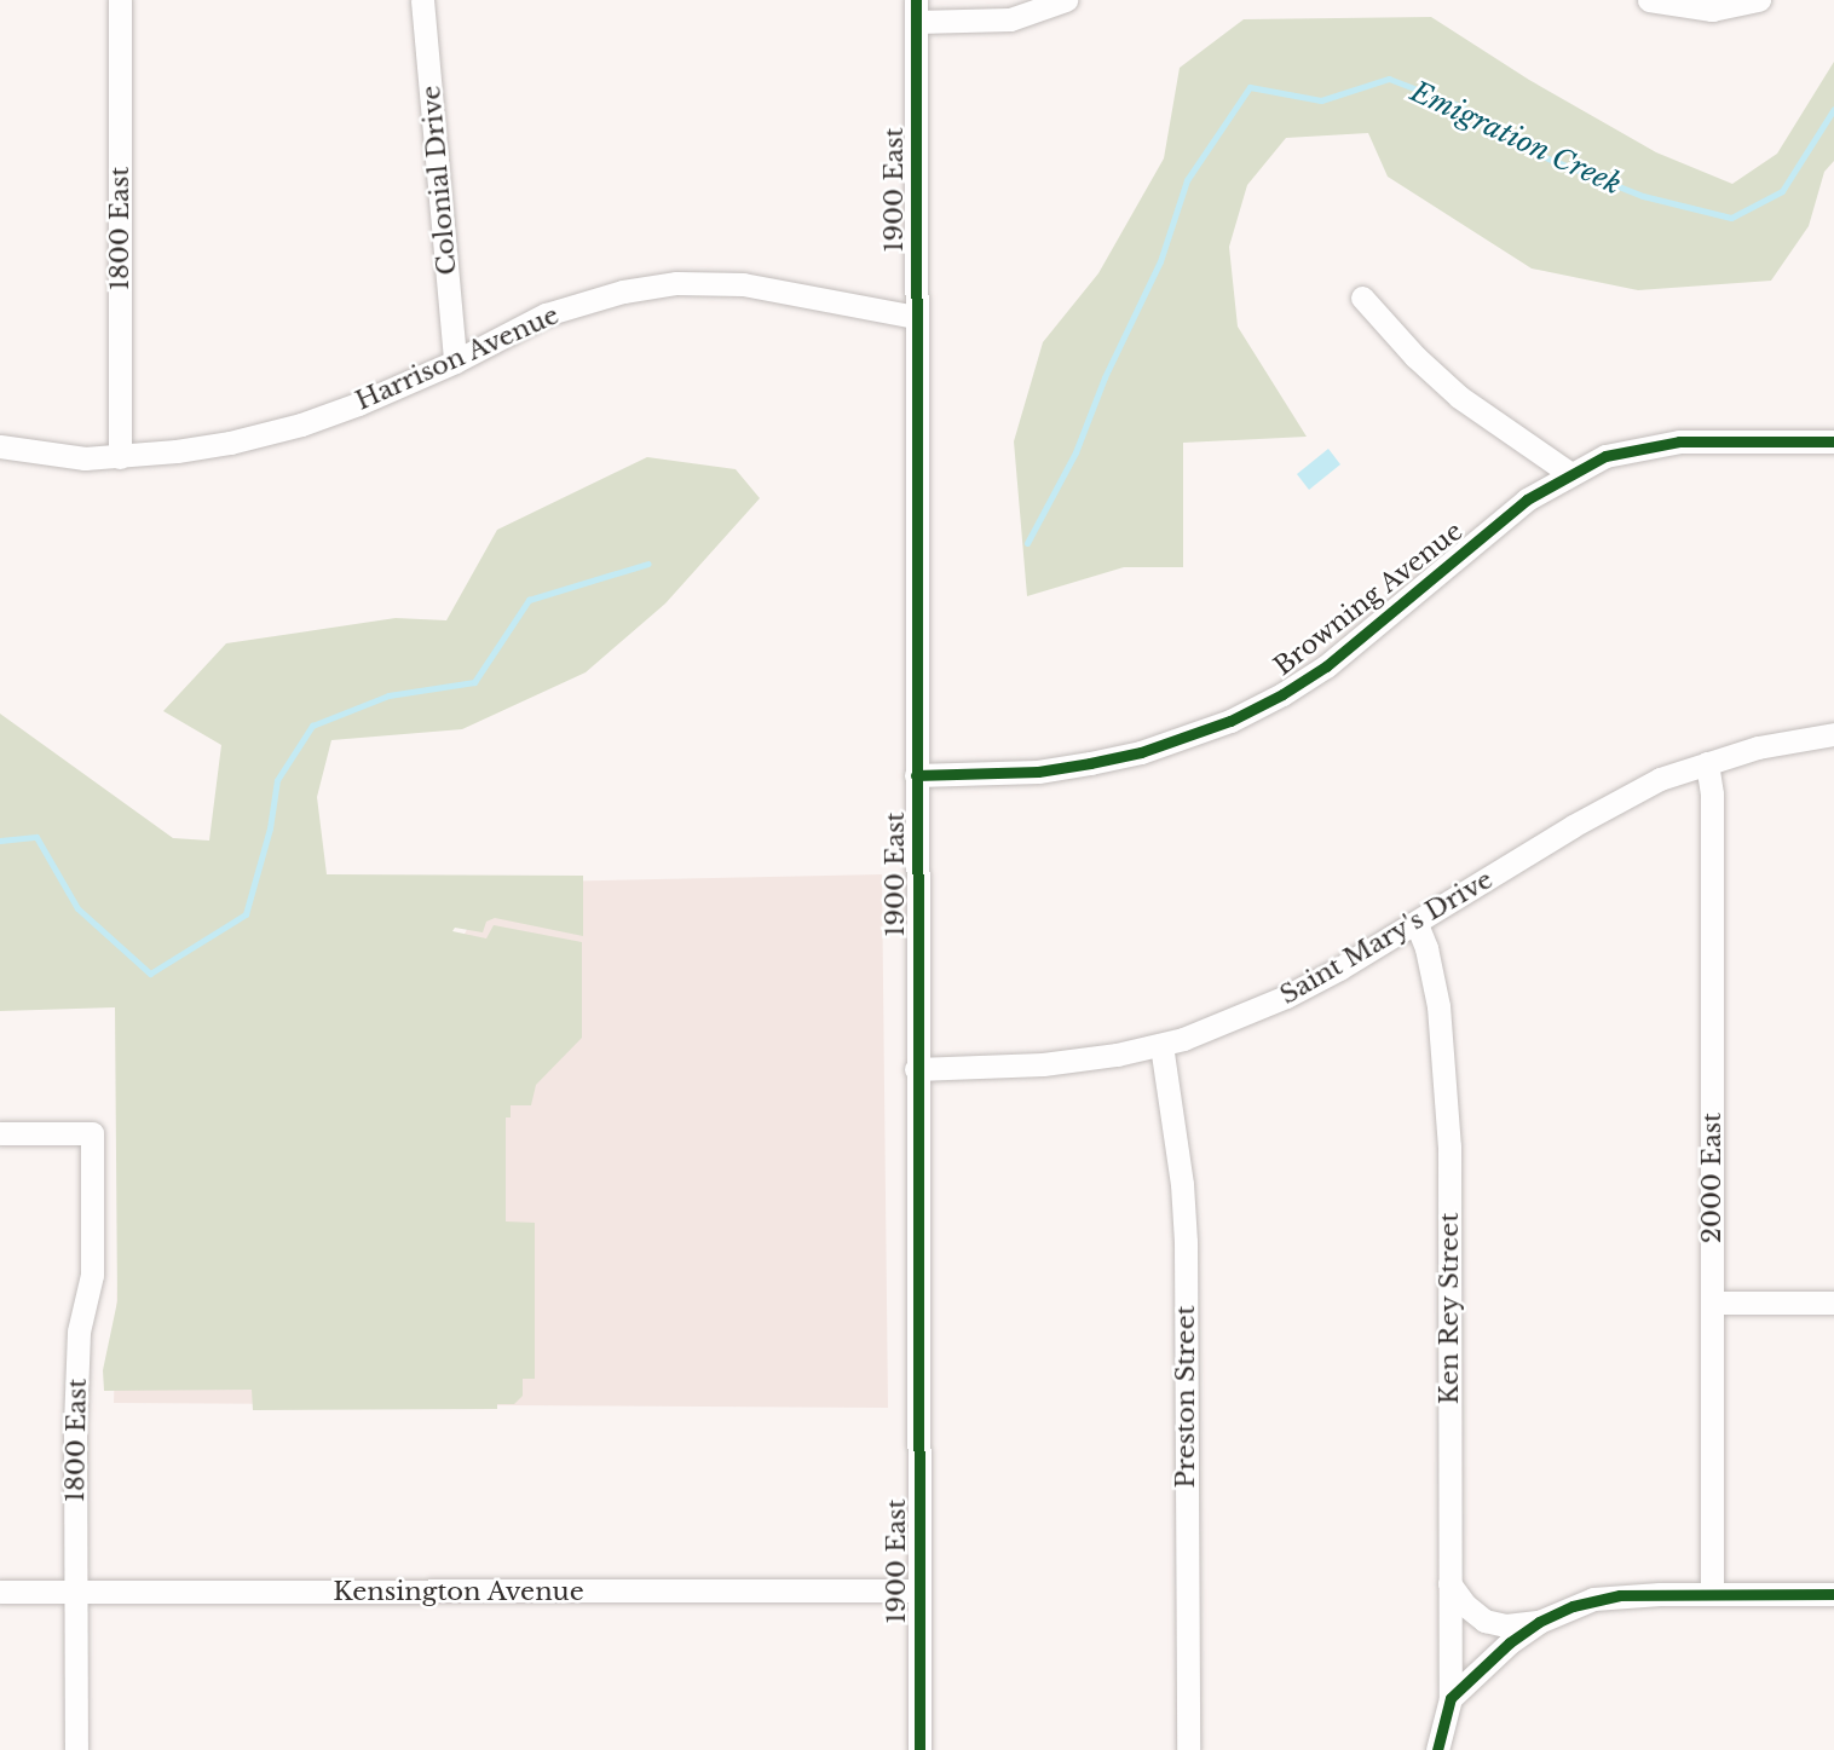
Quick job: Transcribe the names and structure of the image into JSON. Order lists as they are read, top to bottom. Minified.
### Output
{"streets":{"street":["Colonial Drive","1900 East","1800 East","Harrison Avenue","Browning Avenue","Saint Mary's Drive","2000 East","Ken Rey Street","Preston Street","Kensington Avenue"]},"crossings":[["Colonial Drive","Harrison Avenue"],["1900 East","Harrison Avenue"],["1900 East","Browning Avenue"],["1900 East","Saint Mary's Drive"],["1900 East","Kensington Avenue"],["1800 East","Harrison Avenue"],["1800 East","Kensington Avenue"],["Saint Mary's Drive","2000 East"],["Saint Mary's Drive","Ken Rey Street"],["Saint Mary's Drive","Preston Street"]],"water":["Emigration Creek"]}
